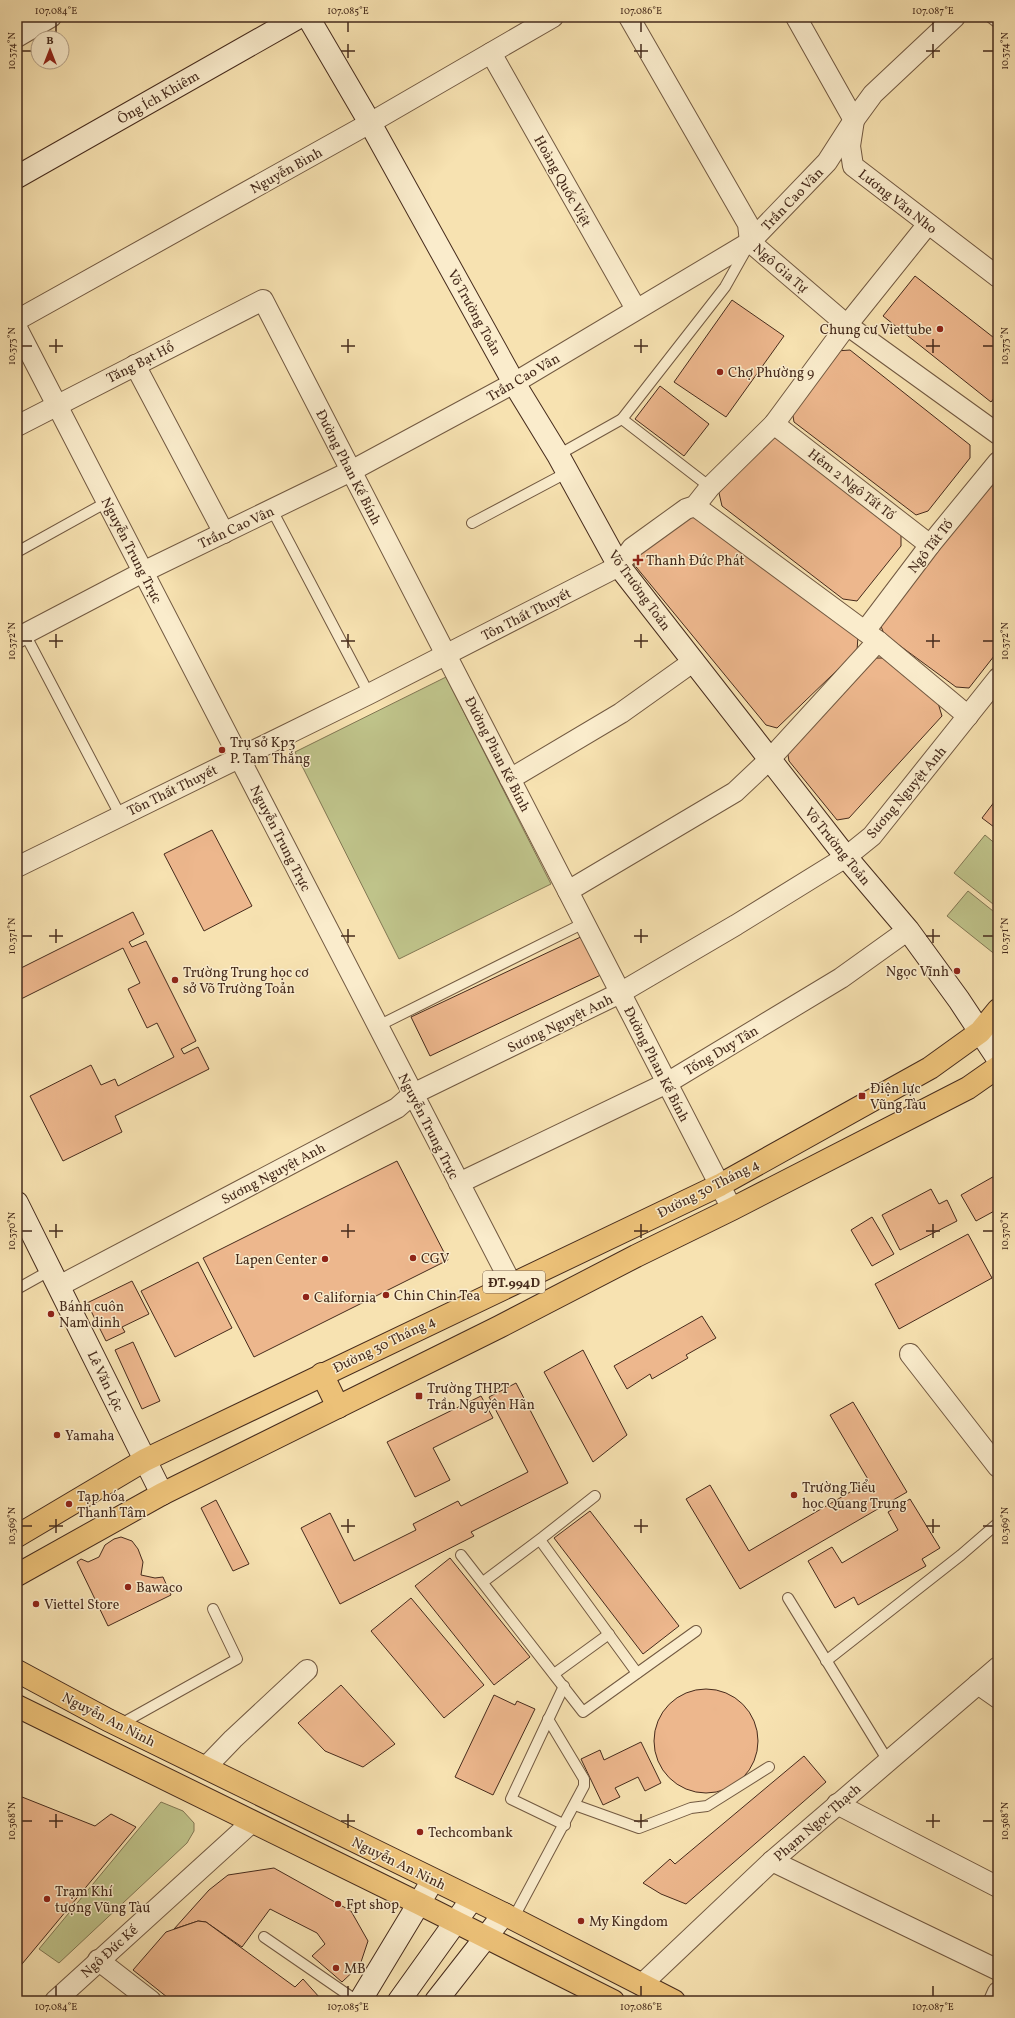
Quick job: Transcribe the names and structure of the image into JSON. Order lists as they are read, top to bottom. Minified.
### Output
{"streets":{"main road":["Đường 30 Tháng 4","ĐT.994D","Nguyễn An Ninh"],"street":["Ông Ích Khiêm","Nguyễn Bình","Hoàng Quốc Việt","Trần Cao Vân","Lương Văn Nho","Ngô Gia Tự","Võ Trường Toản","Tăng Bạt Hổ","Đường Phan Kế Bính","Hẻm 2 Ngô Tất Tố","Ngô Tất Tố","Nguyễn Trung Trực","Tôn Thất Thuyết","Sương Nguyệt Anh","Tống Duy Tân","Lê Văn Lộc","Phạm Ngọc Thạch","Ngô Đức Kế"]},"crossings":[["Nguyễn Bình","Hoàng Quốc Việt"],["Nguyễn Bình","Võ Trường Toản"],["Hoàng Quốc Việt","Trần Cao Vân"],["Trần Cao Vân","Lương Văn Nho"],["Trần Cao Vân","Ngô Gia Tự"],["Trần Cao Vân","Võ Trường Toản"],["Trần Cao Vân","Đường Phan Kế Bính"],["Trần Cao Vân","Nguyễn Trung Trực"],["Lương Văn Nho","Tôn Thất Thuyết"],["Ngô Gia Tự","Tôn Thất Thuyết"],["Võ Trường Toản","Ngô Tất Tố"],["Võ Trường Toản","Tôn Thất Thuyết"],["Võ Trường Toản","Sương Nguyệt Anh"],["Võ Trường Toản","Tống Duy Tân"],["Võ Trường Toản","Đường 30 Tháng 4"],["Tăng Bạt Hổ","Đường Phan Kế Bính"],["Tăng Bạt Hổ","Nguyễn Trung Trực"],["Đường Phan Kế Bính","Ngô Tất Tố"],["Đường Phan Kế Bính","Tôn Thất Thuyết"],["Đường Phan Kế Bính","Sương Nguyệt Anh"],["Đường Phan Kế Bính","Tống Duy Tân"],["Đường Phan Kế Bính","Đường 30 Tháng 4"],["Hẻm 2 Ngô Tất Tố","Ngô Tất Tố"],["Hẻm 2 Ngô Tất Tố","Tôn Thất Thuyết"],["Nguyễn Trung Trực","Tôn Thất Thuyết"],["Nguyễn Trung Trực","Sương Nguyệt Anh"],["Nguyễn Trung Trực","Tống Duy Tân"],["Nguyễn Trung Trực","Đường 30 Tháng 4"],["Sương Nguyệt Anh","Lê Văn Lộc"],["Đường 30 Tháng 4","Lê Văn Lộc"],["Nguyễn An Ninh","Phạm Ngọc Thạch"],["Nguyễn An Ninh","Ngô Đức Kế"]],"places":{"other":["Chung cư Viettube","Chợ Phường 9","Trụ sở Kp3 P. Tam Thắng","Ngọc Vĩnh","Trường Trung học cơ sở Võ Trường Toản","CGV","Lapen Center","Chin Chin Tea","California","Bánh cuôn Nam dinh","Yamaha","Trường Tiểu học Quang Trung","Tạp hóa Thanh Tâm","Bawaco","Viettel Store","Techcombank","Trạm Khí tượng Vũng Tàu","Fpt shop","My Kingdom","MB"],"health":["Thanh Đức Phát"],"transit":["Điện lực Vũng Tàu","Trường THPT Trần Nguyên Hãn"]},"north":"top","coordinates":["107.084°E","107.085°E","107.086°E","107.087°E","10.374°N","10.373°N","10.372°N","10.371°N","10.370°N","10.369°N","10.368°N"]}
